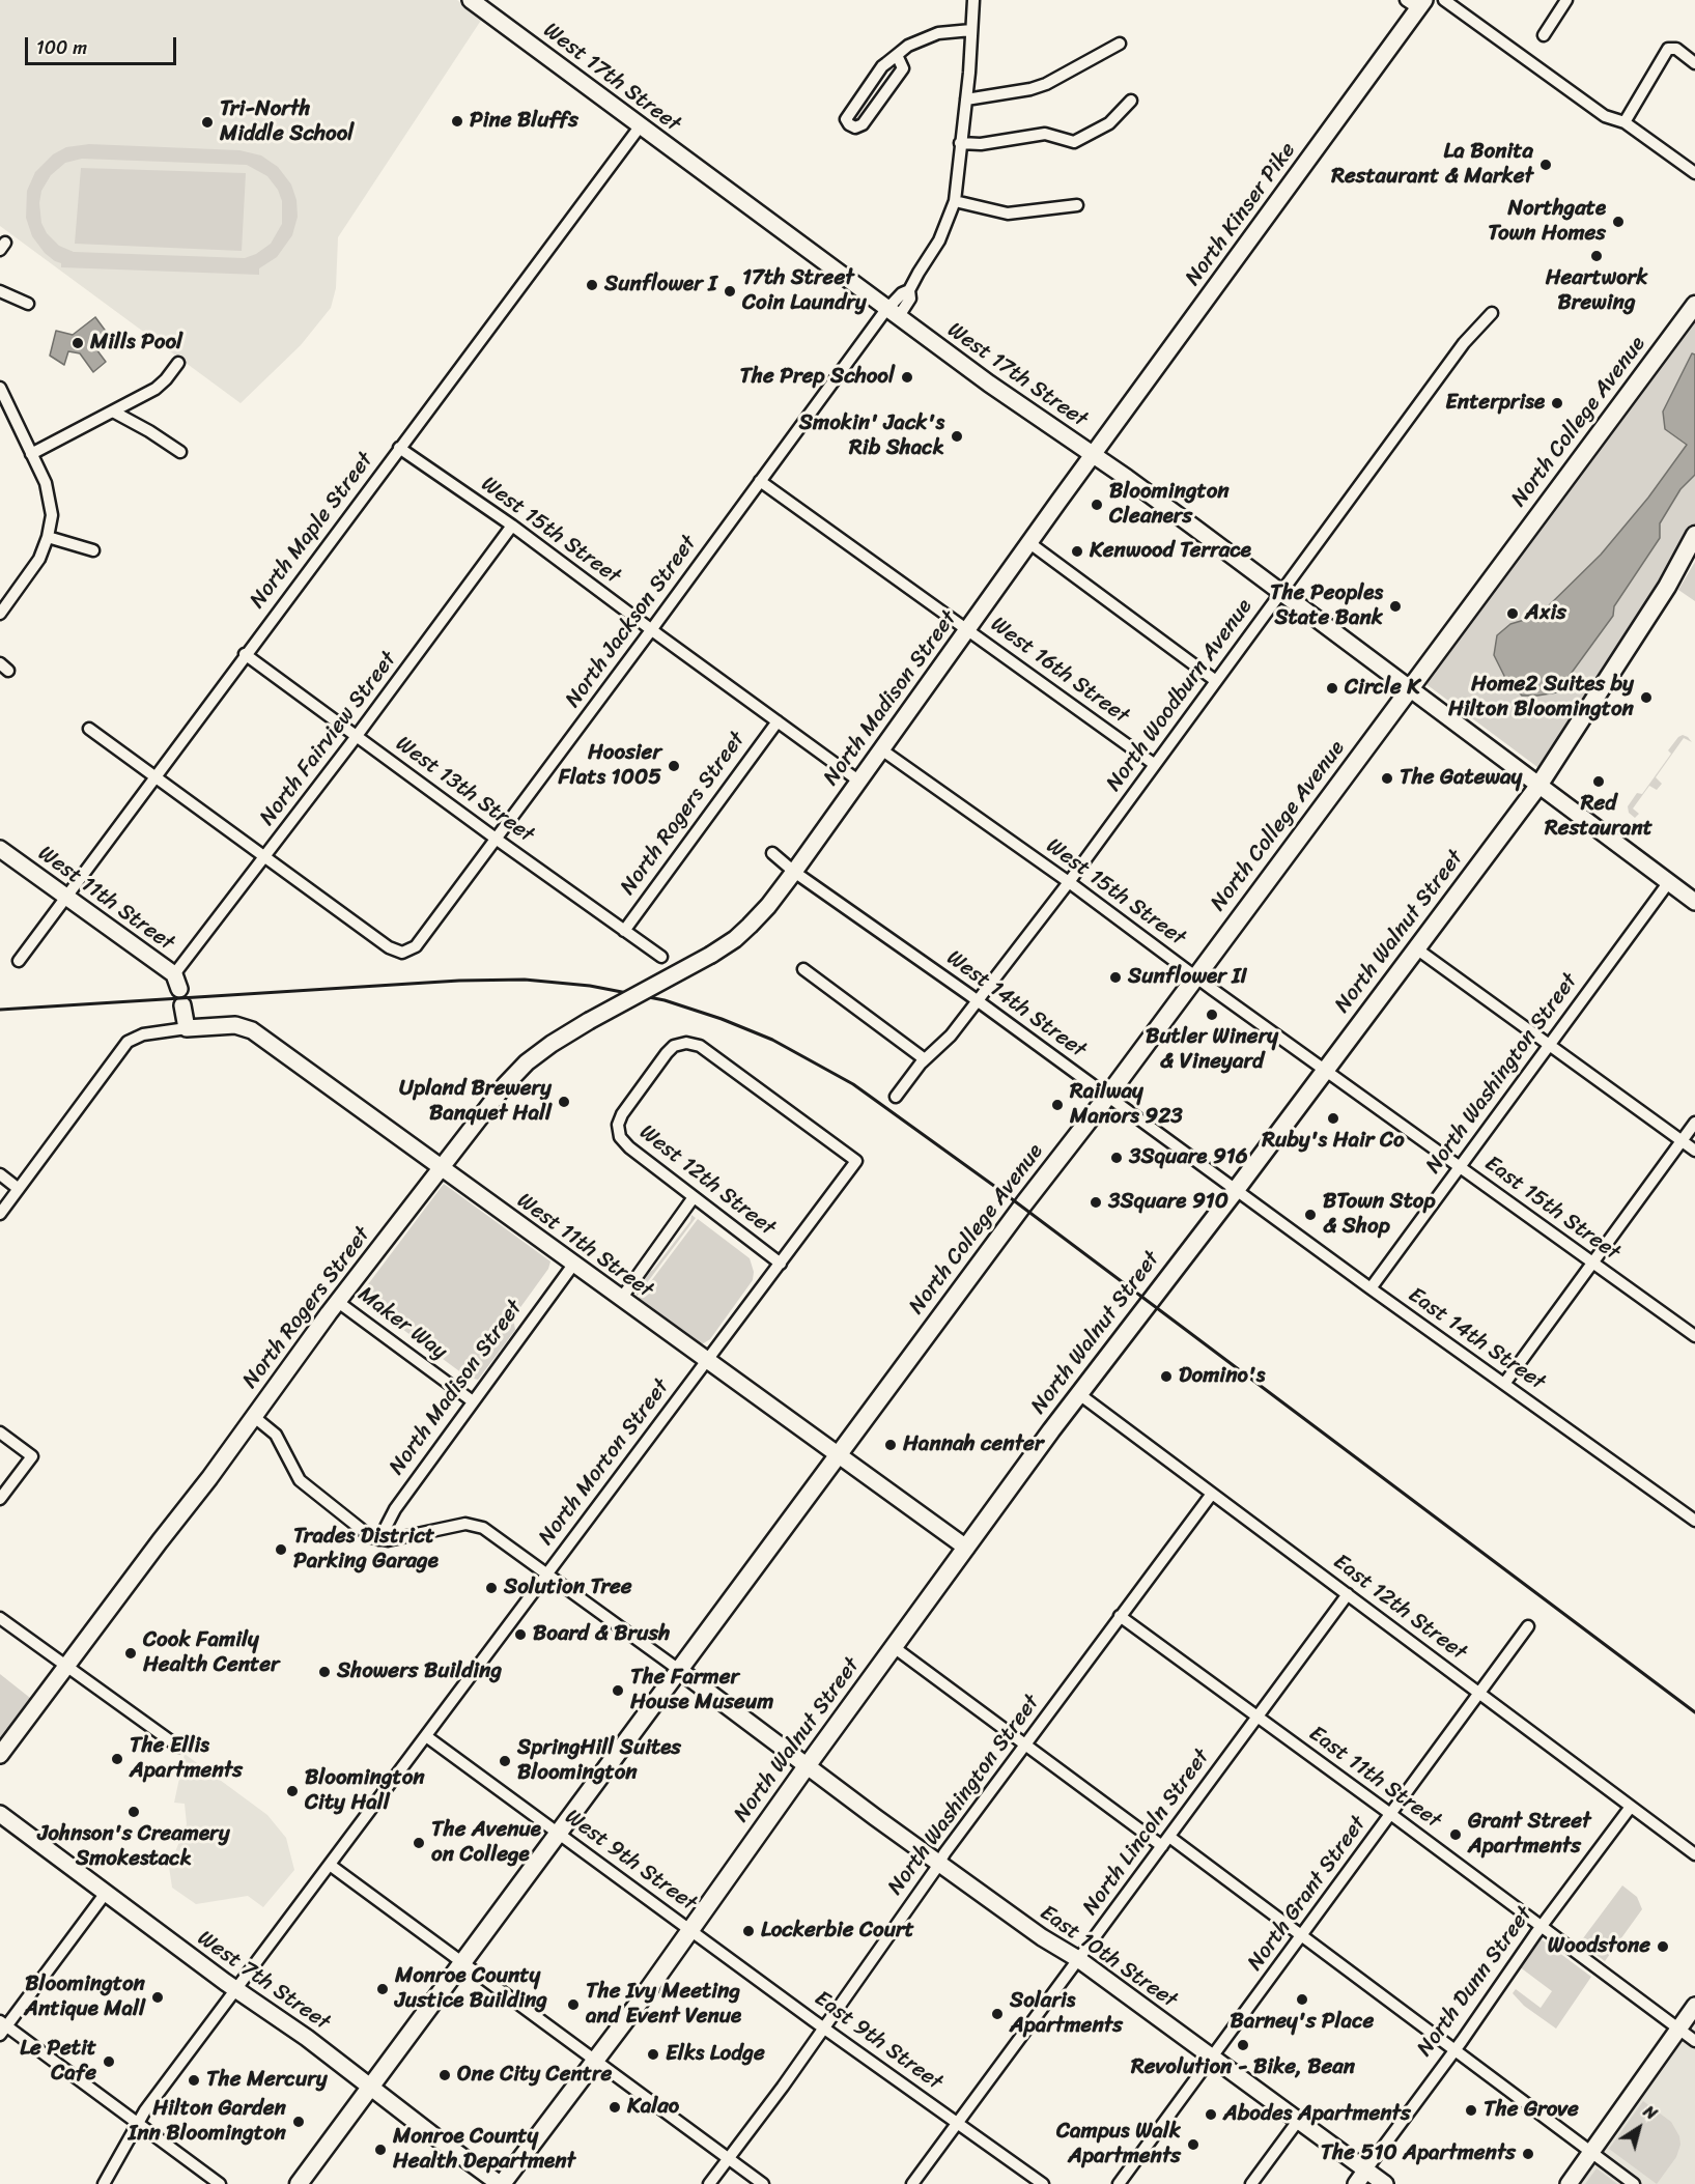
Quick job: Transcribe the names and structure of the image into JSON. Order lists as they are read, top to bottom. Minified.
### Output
{"streets":{"main road":["North College Avenue","North Walnut Street"],"street":["West 17th Street","North Kinser Pike","North Maple Street","West 15th Street","North Jackson Street","West 16th Street","North Woodburn Avenue","North Madison Street","North Fairview Street","West 13th Street","North Rogers Street","West 11th Street","West 14th Street","North Washington Street","West 12th Street","East 15th Street","Maker Way","East 14th Street","North Morton Street","East 12th Street","East 11th Street","North Lincoln Street","West 9th Street","North Grant Street","East 10th Street","West 7th Street","North Dunn Street","East 9th Street"]},"crossings":[["West 17th Street","North Kinser Pike"],["West 17th Street","North College Avenue"],["West 17th Street","North Maple Street"],["West 17th Street","North Jackson Street"],["West 17th Street","North Woodburn Avenue"],["West 17th Street","North Madison Street"],["West 17th Street","North Walnut Street"],["West 17th Street","North Washington Street"],["North Kinser Pike","North Madison Street"],["North College Avenue","West 15th Street"],["North College Avenue","West 11th Street"],["North College Avenue","West 14th Street"],["North College Avenue","West 9th Street"],["North College Avenue","East 10th Street"],["North College Avenue","West 7th Street"],["North Maple Street","West 15th Street"],["North Maple Street","West 13th Street"],["North Maple Street","West 11th Street"],["West 15th Street","North Jackson Street"],["West 15th Street","North Woodburn Avenue"],["West 15th Street","North Madison Street"],["West 15th Street","North Fairview Street"],["West 15th Street","North Rogers Street"],["West 15th Street","North Walnut Street"],["West 15th Street","East 15th Street"],["North Jackson Street","West 16th Street"],["North Jackson Street","North Fairview Street"],["North Jackson Street","West 13th Street"],["West 16th Street","North Woodburn Avenue"],["West 16th Street","North Madison Street"],["North Woodburn Avenue","West 14th Street"],["North Madison Street","North Rogers Street"],["North Madison Street","West 11th Street"],["North Madison Street","West 14th Street"],["North Madison Street","Maker Way"],["North Fairview Street","West 13th Street"],["North Fairview Street","West 11th Street"],["West 13th Street","North Rogers Street"],["North Rogers Street","West 11th Street"],["North Rogers Street","Maker Way"],["West 11th Street","North Walnut Street"],["West 11th Street","North Morton Street"],["North Walnut Street","West 14th Street"],["North Walnut Street","East 15th Street"],["North Walnut Street","East 14th Street"],["North Walnut Street","East 12th Street"],["North Walnut Street","West 9th Street"],["North Walnut Street","East 10th Street"],["North Walnut Street","West 7th Street"],["North Walnut Street","East 9th Street"],["West 14th Street","East 14th Street"],["North Washington Street","East 15th Street"],["North Washington Street","East 14th Street"],["North Washington Street","East 12th Street"],["North Washington Street","East 11th Street"],["North Washington Street","East 10th Street"],["North Washington Street","East 9th Street"],["West 12th Street","North Morton Street"],["North Morton Street","West 9th Street"],["North Morton Street","West 7th Street"],["East 12th Street","North Lincoln Street"],["East 12th Street","North Grant Street"],["East 12th Street","North Dunn Street"],["East 11th Street","North Lincoln Street"],["East 11th Street","North Grant Street"],["East 11th Street","North Dunn Street"],["North Lincoln Street","East 10th Street"],["North Lincoln Street","East 9th Street"],["West 9th Street","East 9th Street"],["North Grant Street","East 10th Street"],["East 10th Street","North Dunn Street"]],"places":["Pine Bluffs","Tri-North Middle School","La Bonita Restaurant & Market","Northgate Town Homes","Heartwork Brewing","Sunflower I","17th Street Coin Laundry","Mills Pool","The Prep School","Enterprise","Smokin' Jack's Rib Shack","Bloomington Cleaners","Kenwood Terrace","The Peoples State Bank","Axis","Circle K","Home2 Suites by Hilton Bloomington","Hoosier Flats 1005","The Gateway","Red Restaurant","Sunflower II","Butler Winery & Vineyard","Upland Brewery Banquet Hall","Railway Manors 923","Ruby's Hair Co","3Square 916","3Square 910","BTown Stop & Shop","Domino's","Hannah center","Trades District Parking Garage","Solution Tree","Board & Brush","Cook Family Health Center","Showers Building","The Farmer House Museum","The Ellis Apartments","SpringHill Suites Bloomington","Bloomington City Hall","Johnson's Creamery Smokestack","Grant Street Apartments","The Avenue on College","Lockerbie Court","Woodstone","Monroe County Justice Building","Bloomington Antique Mall","Barney's Place","The Ivy Meeting and Event Venue","Solaris Apartments","Revolution - Bike, Bean","Elks Lodge","Le Petit Cafe","One City Centre","The Mercury","Kalao","The Grove","Abodes Apartments","Hilton Garden Inn Bloomington","Campus Walk Apartments","Monroe County Health Department","The 510 Apartments"],"scale_bar":"100 m","north":"top right"}
